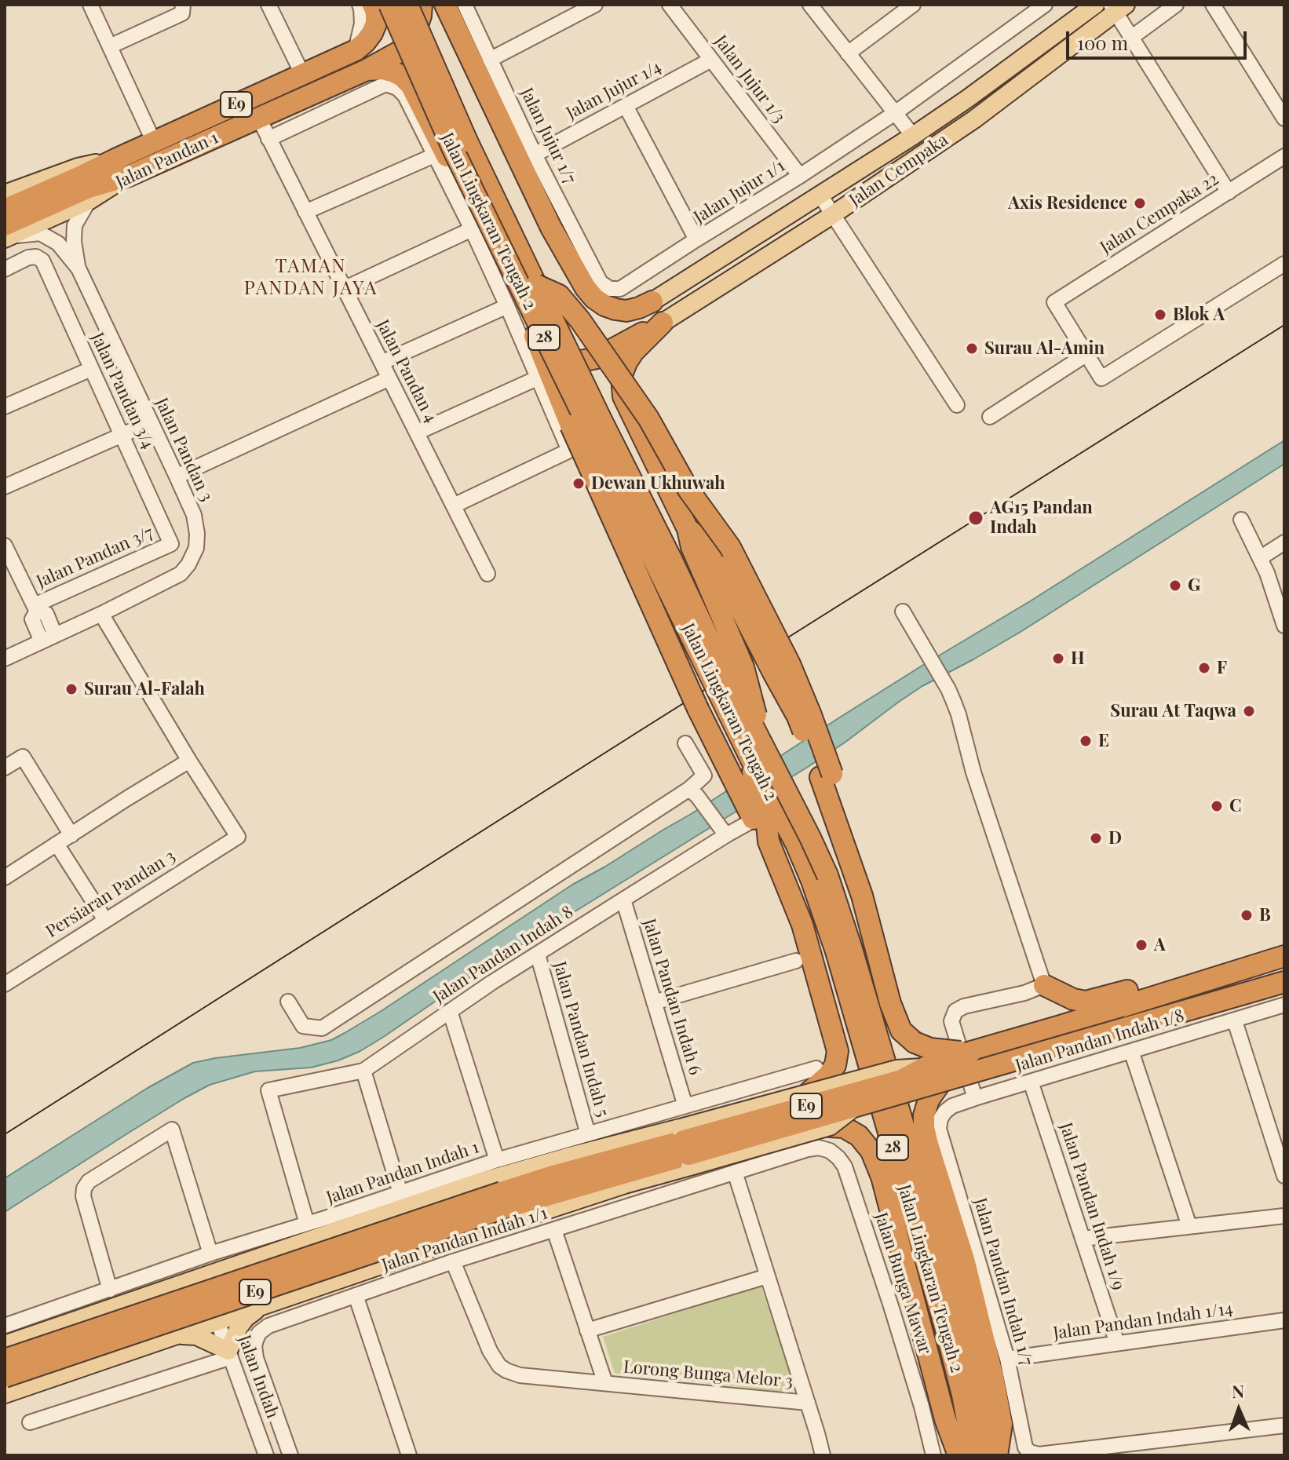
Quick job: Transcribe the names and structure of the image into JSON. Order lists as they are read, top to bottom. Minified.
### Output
{"streets":{"highway":["E9","Jalan Pandan 1","Jalan Lingkaran Tengah 2","28"],"main road":["Jalan Cempaka"],"street":["Jalan Jujur 1/3","Jalan Jujur 1/4","Jalan Jujur 1/7","Jalan Jujur 1/1","Jalan Cempaka 22","Jalan Pandan 4","Jalan Pandan 3/4","Jalan Pandan 3","Jalan Pandan 3/7","Persiaran Pandan 3","Jalan Pandan Indah 8","Jalan Pandan Indah 6","Jalan Pandan Indah 5","Jalan Pandan Indah 1/8","Jalan Pandan Indah 1","Jalan Pandan Indah 1/9","Jalan Pandan Indah 1/1","Jalan Pandan Indah 1/7","Jalan Bunga Mawar","Jalan Pandan Indah 1/14","Lorong Bunga Melor 3","Jalan Indah"]},"crossings":[["Jalan Jujur 1/3","Jalan Jujur 1/4"],["Jalan Jujur 1/3","Jalan Jujur 1/1"],["Jalan Jujur 1/4","Jalan Jujur 1/7"],["E9","Jalan Pandan 1"],["E9","Jalan Pandan 3"],["Jalan Jujur 1/7","Jalan Jujur 1/1"],["Jalan Pandan 1","Jalan Pandan 4"],["Jalan Pandan 1","Jalan Pandan 3"],["Jalan Pandan 3/4","Jalan Pandan 3/7"],["Jalan Pandan Indah 8","Jalan Pandan Indah 6"],["Jalan Pandan Indah 8","Jalan Pandan Indah 5"],["Jalan Pandan Indah 8","Jalan Pandan Indah 1"],["Jalan Pandan Indah 6","Jalan Pandan Indah 1"],["Jalan Pandan Indah 5","Jalan Pandan Indah 1"],["Jalan Pandan Indah 1/8","Jalan Pandan Indah 1/9"],["Jalan Pandan Indah 1/8","Jalan Pandan Indah 1/7"],["Jalan Pandan Indah 1/9","Jalan Pandan Indah 1/14"],["Jalan Pandan Indah 1/1","Jalan Bunga Mawar"],["Jalan Pandan Indah 1/1","Lorong Bunga Melor 3"],["Jalan Pandan Indah 1/7","Jalan Pandan Indah 1/14"]],"districts":["TAMAN PANDAN JAYA"],"places":["Axis Residence","Blok A","Surau Al-Amin","Dewan Ukhuwah","AG15 Pandan Indah","G","H","F","Surau Al-Falah","Surau At Taqwa","E","C","D","B","A"],"scale_bar":"100 m","north":"top"}
